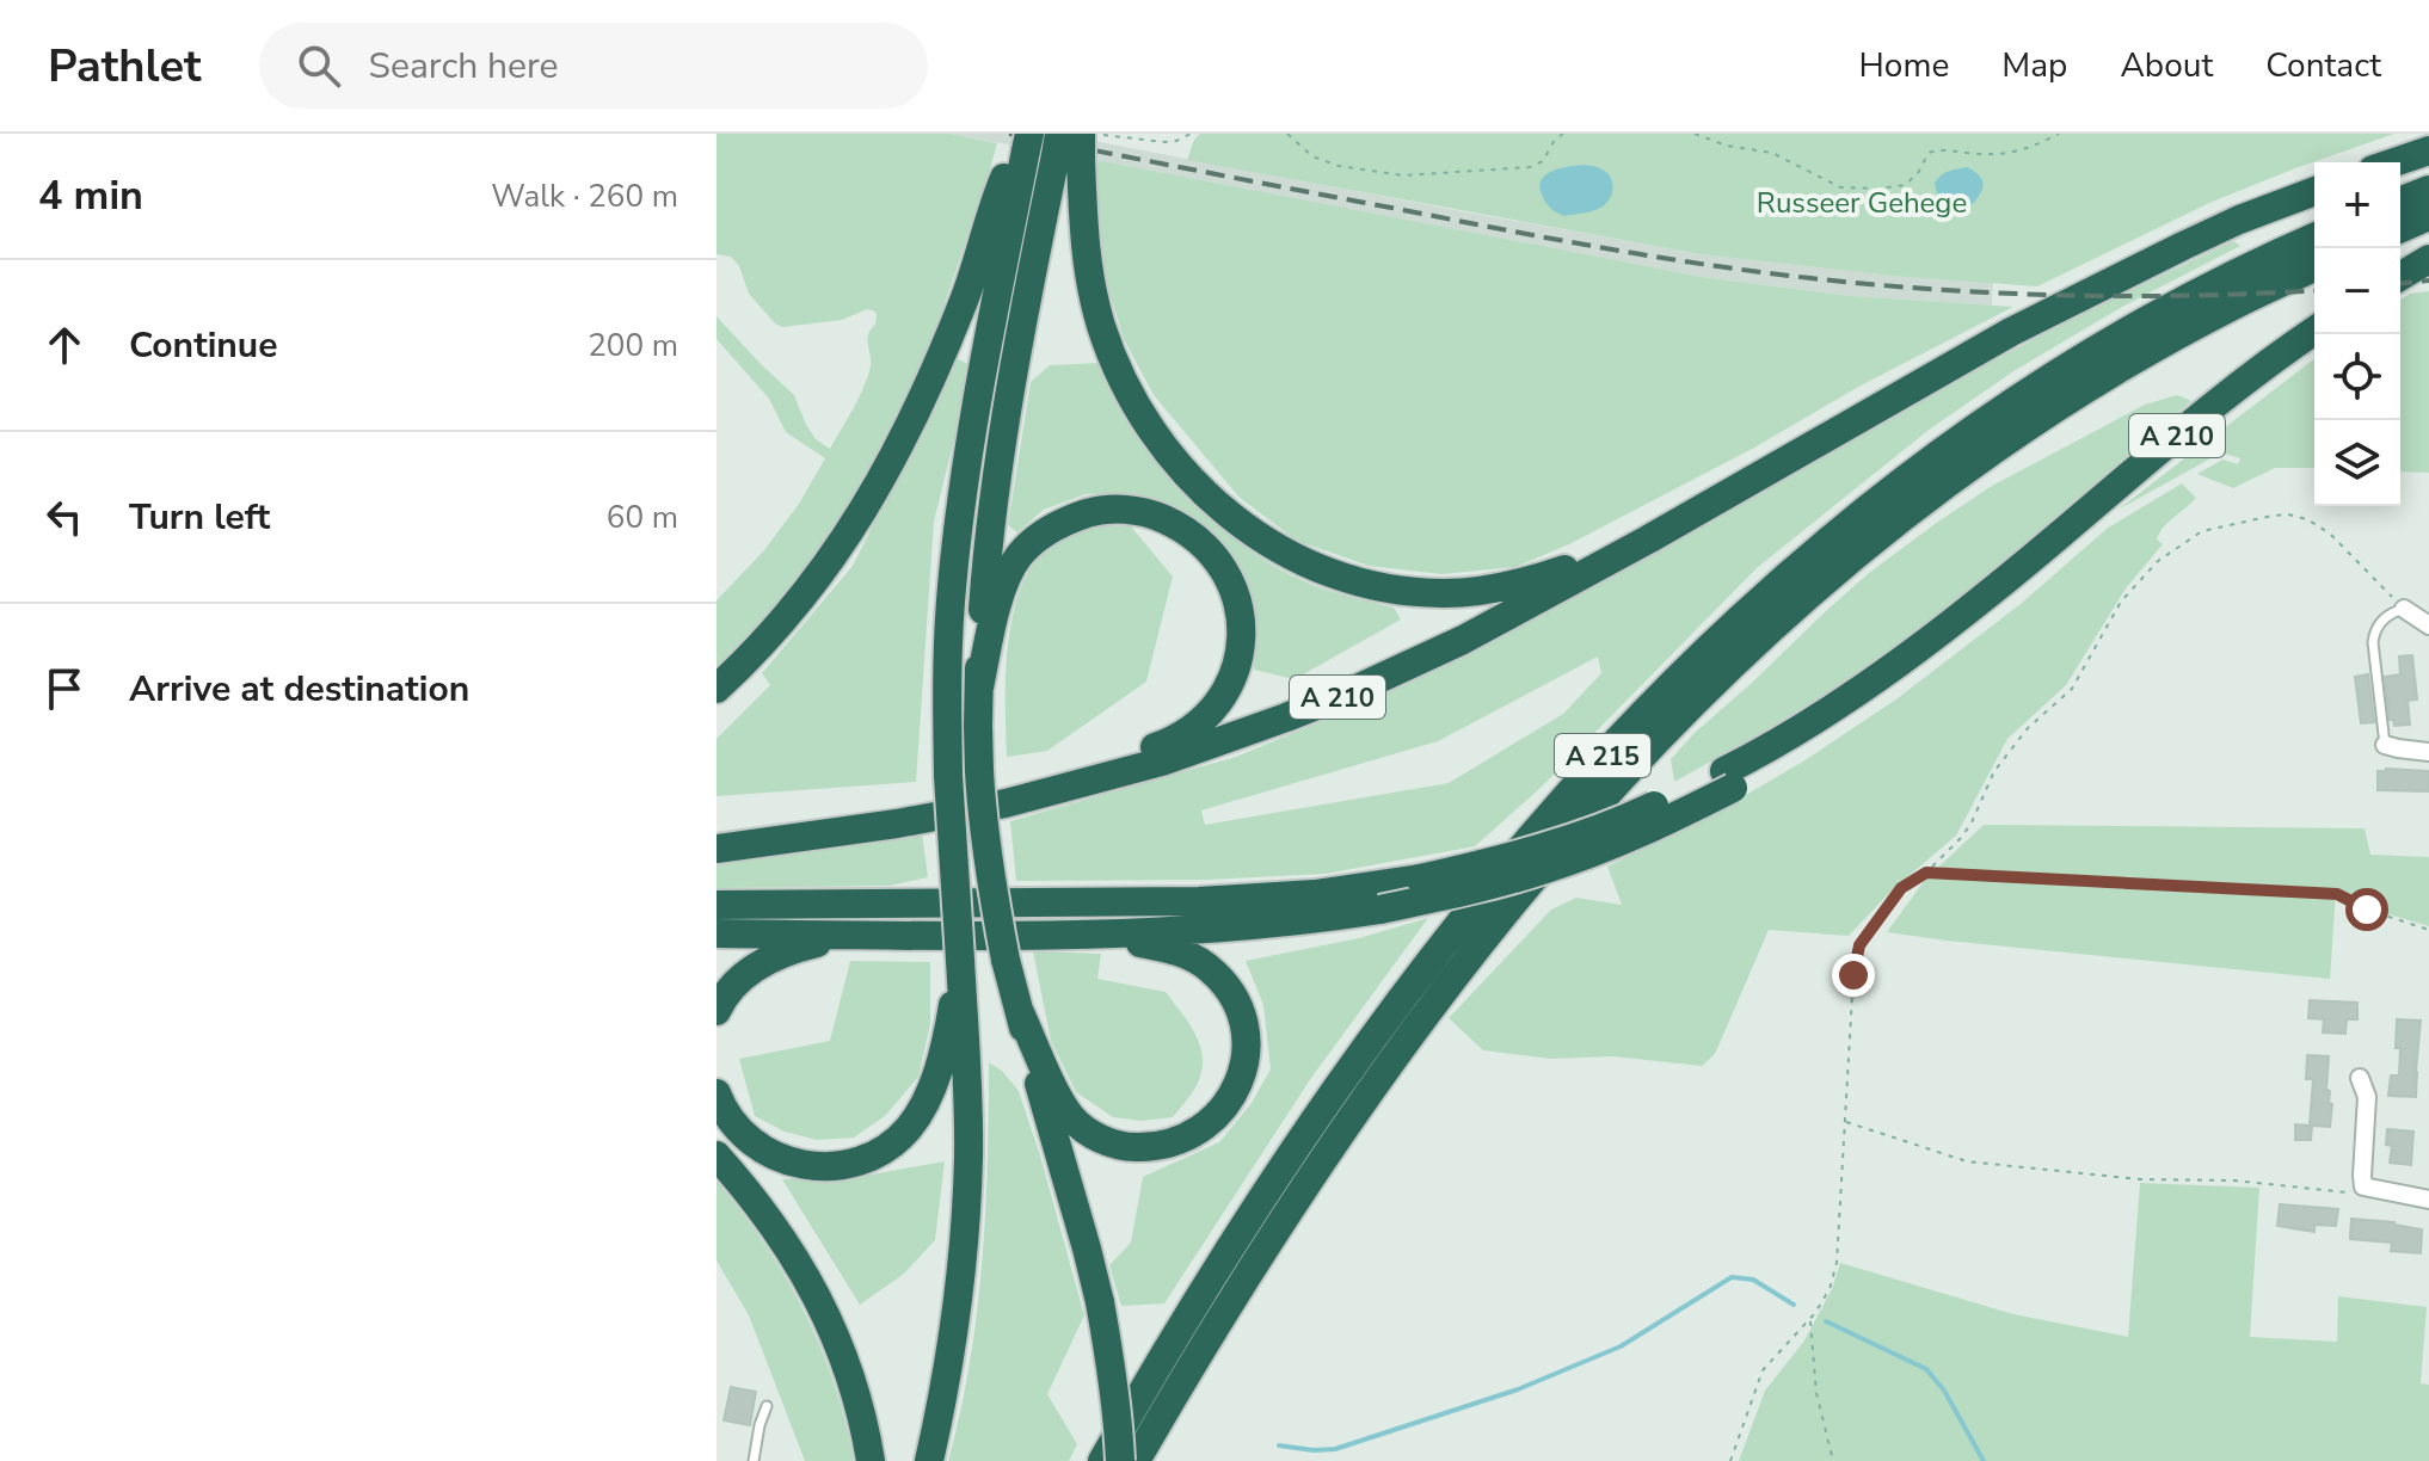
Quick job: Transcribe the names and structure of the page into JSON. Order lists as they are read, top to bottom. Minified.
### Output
{"streets":{"highway":["A 210","A 215"]},"parks":["Russeer Gehege"],"page":{"header":"Pathlet","search":"Search here","nav":["Home","Map","About","Contact"],"heading":["4 min","Walk · 260 m"],"map_buttons":["+","−"],"list":[["Continue","200 m"],["Turn left","60 m"],"Arrive at destination"]}}
